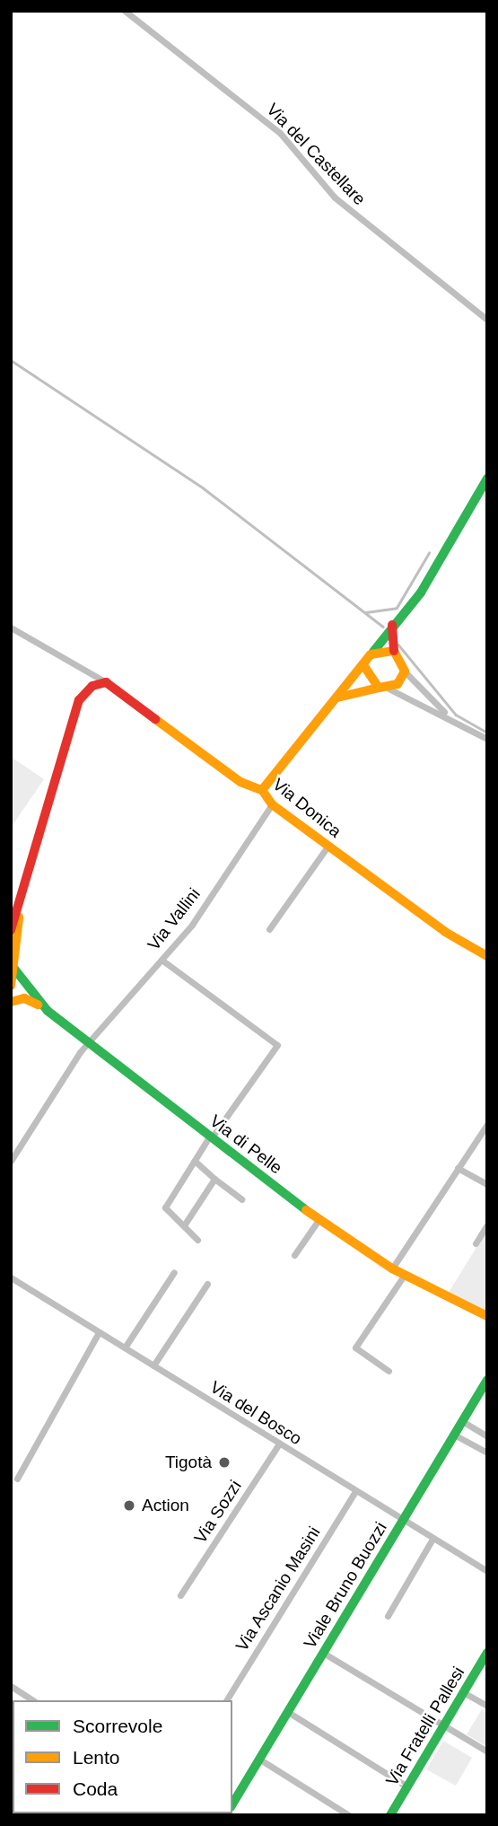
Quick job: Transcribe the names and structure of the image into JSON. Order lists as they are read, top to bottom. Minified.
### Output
{"streets":{"street":["Via del Castellare","Via Donica","Via Vallini","Via di Pelle","Via del Bosco","Via Sozzi","Viale Bruno Buozzi","Via Ascanio Masini","Via Fratelli Pallesi"]},"crossings":[["Via Donica","Via Vallini"],["Via Vallini","Via di Pelle"],["Via del Bosco","Via Sozzi"],["Via del Bosco","Viale Bruno Buozzi"],["Via del Bosco","Via Ascanio Masini"]],"places":["Tigotà","Action"],"legend":["Scorrevole","Lento","Coda"]}
